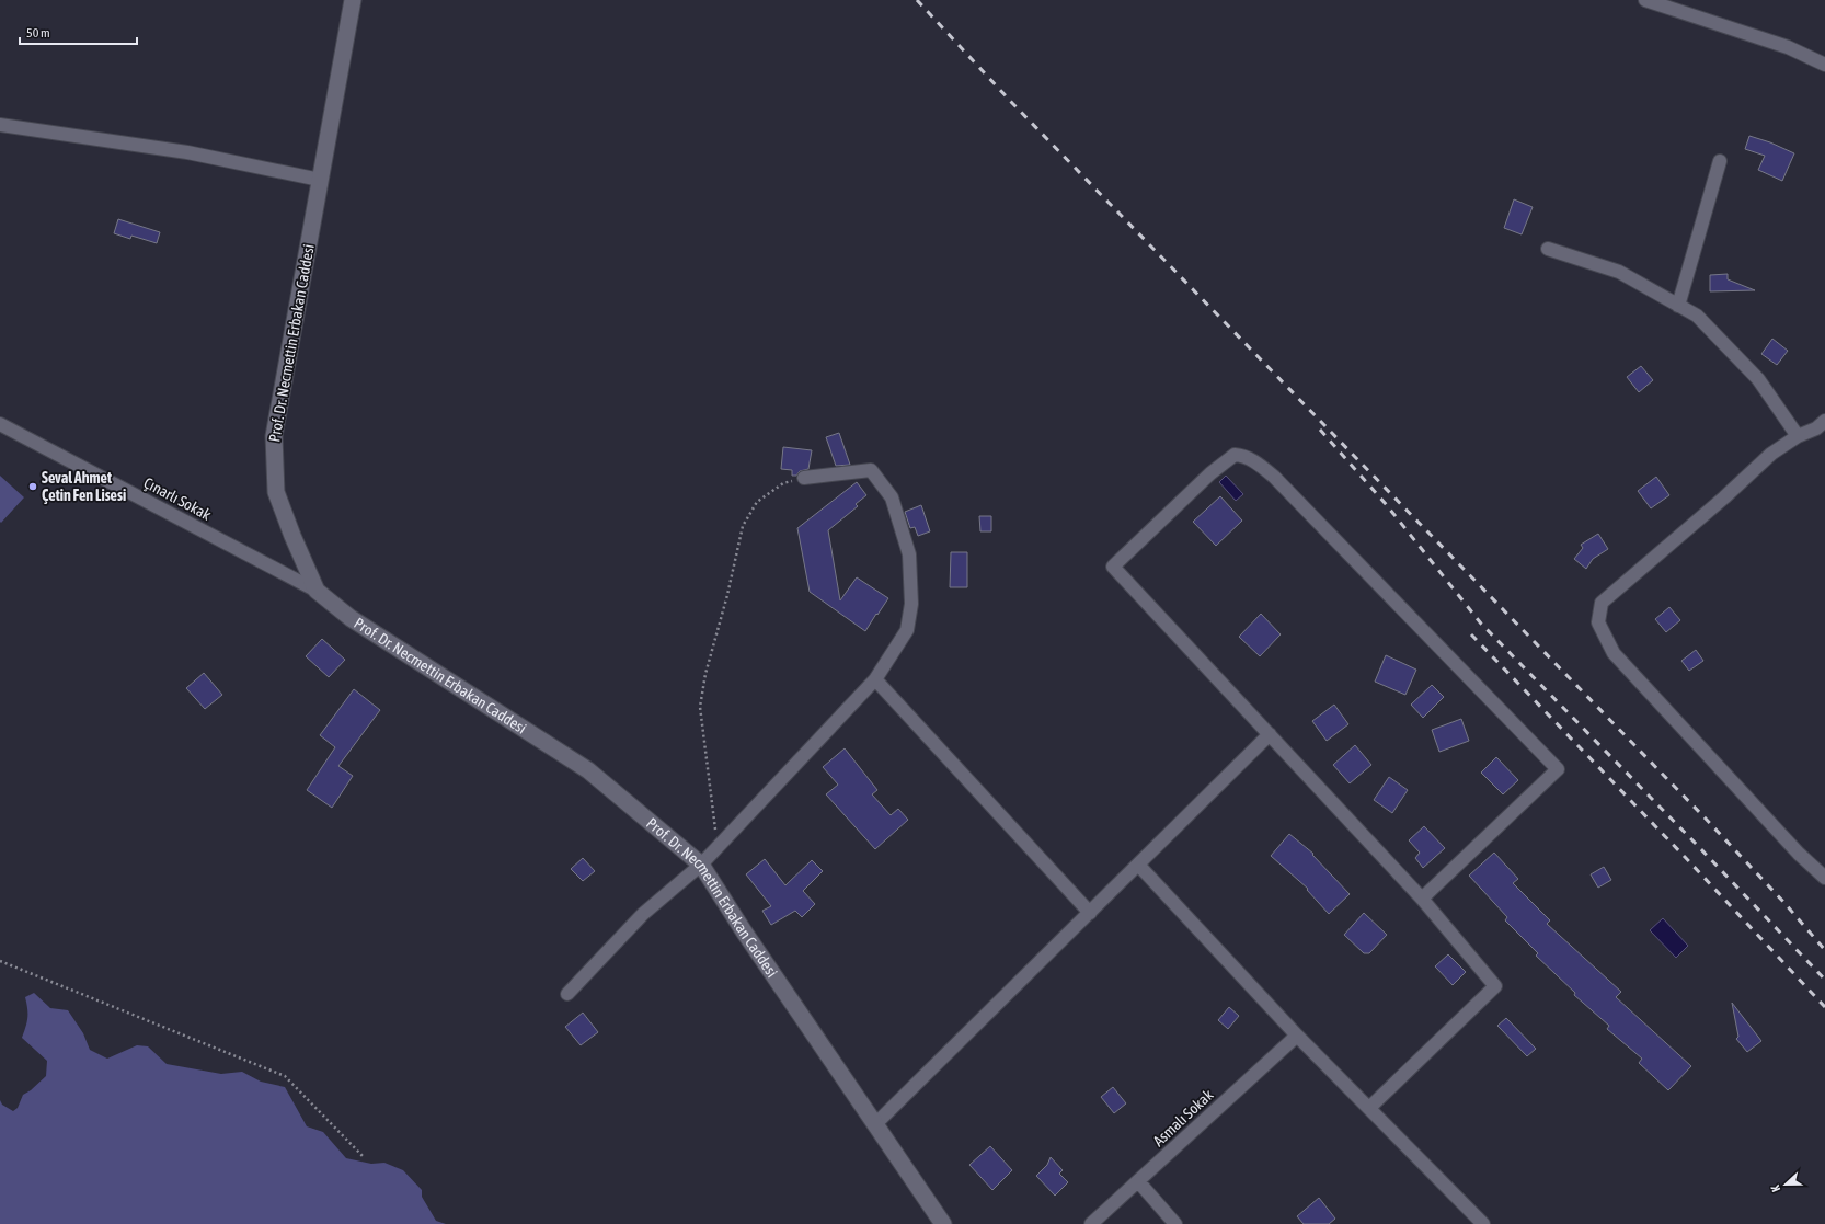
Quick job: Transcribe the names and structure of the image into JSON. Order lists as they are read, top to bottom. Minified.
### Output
{"streets":{"street":["Prof. Dr. Necmettin Erbakan Caddesi","Çınarlı Sokak","Asmalı Sokak"]},"crossings":[["Prof. Dr. Necmettin Erbakan Caddesi","Çınarlı Sokak"]],"places":["Seval Ahmet Çetin Fen Lisesi"],"scale_bar":"50 m","north":"left"}
